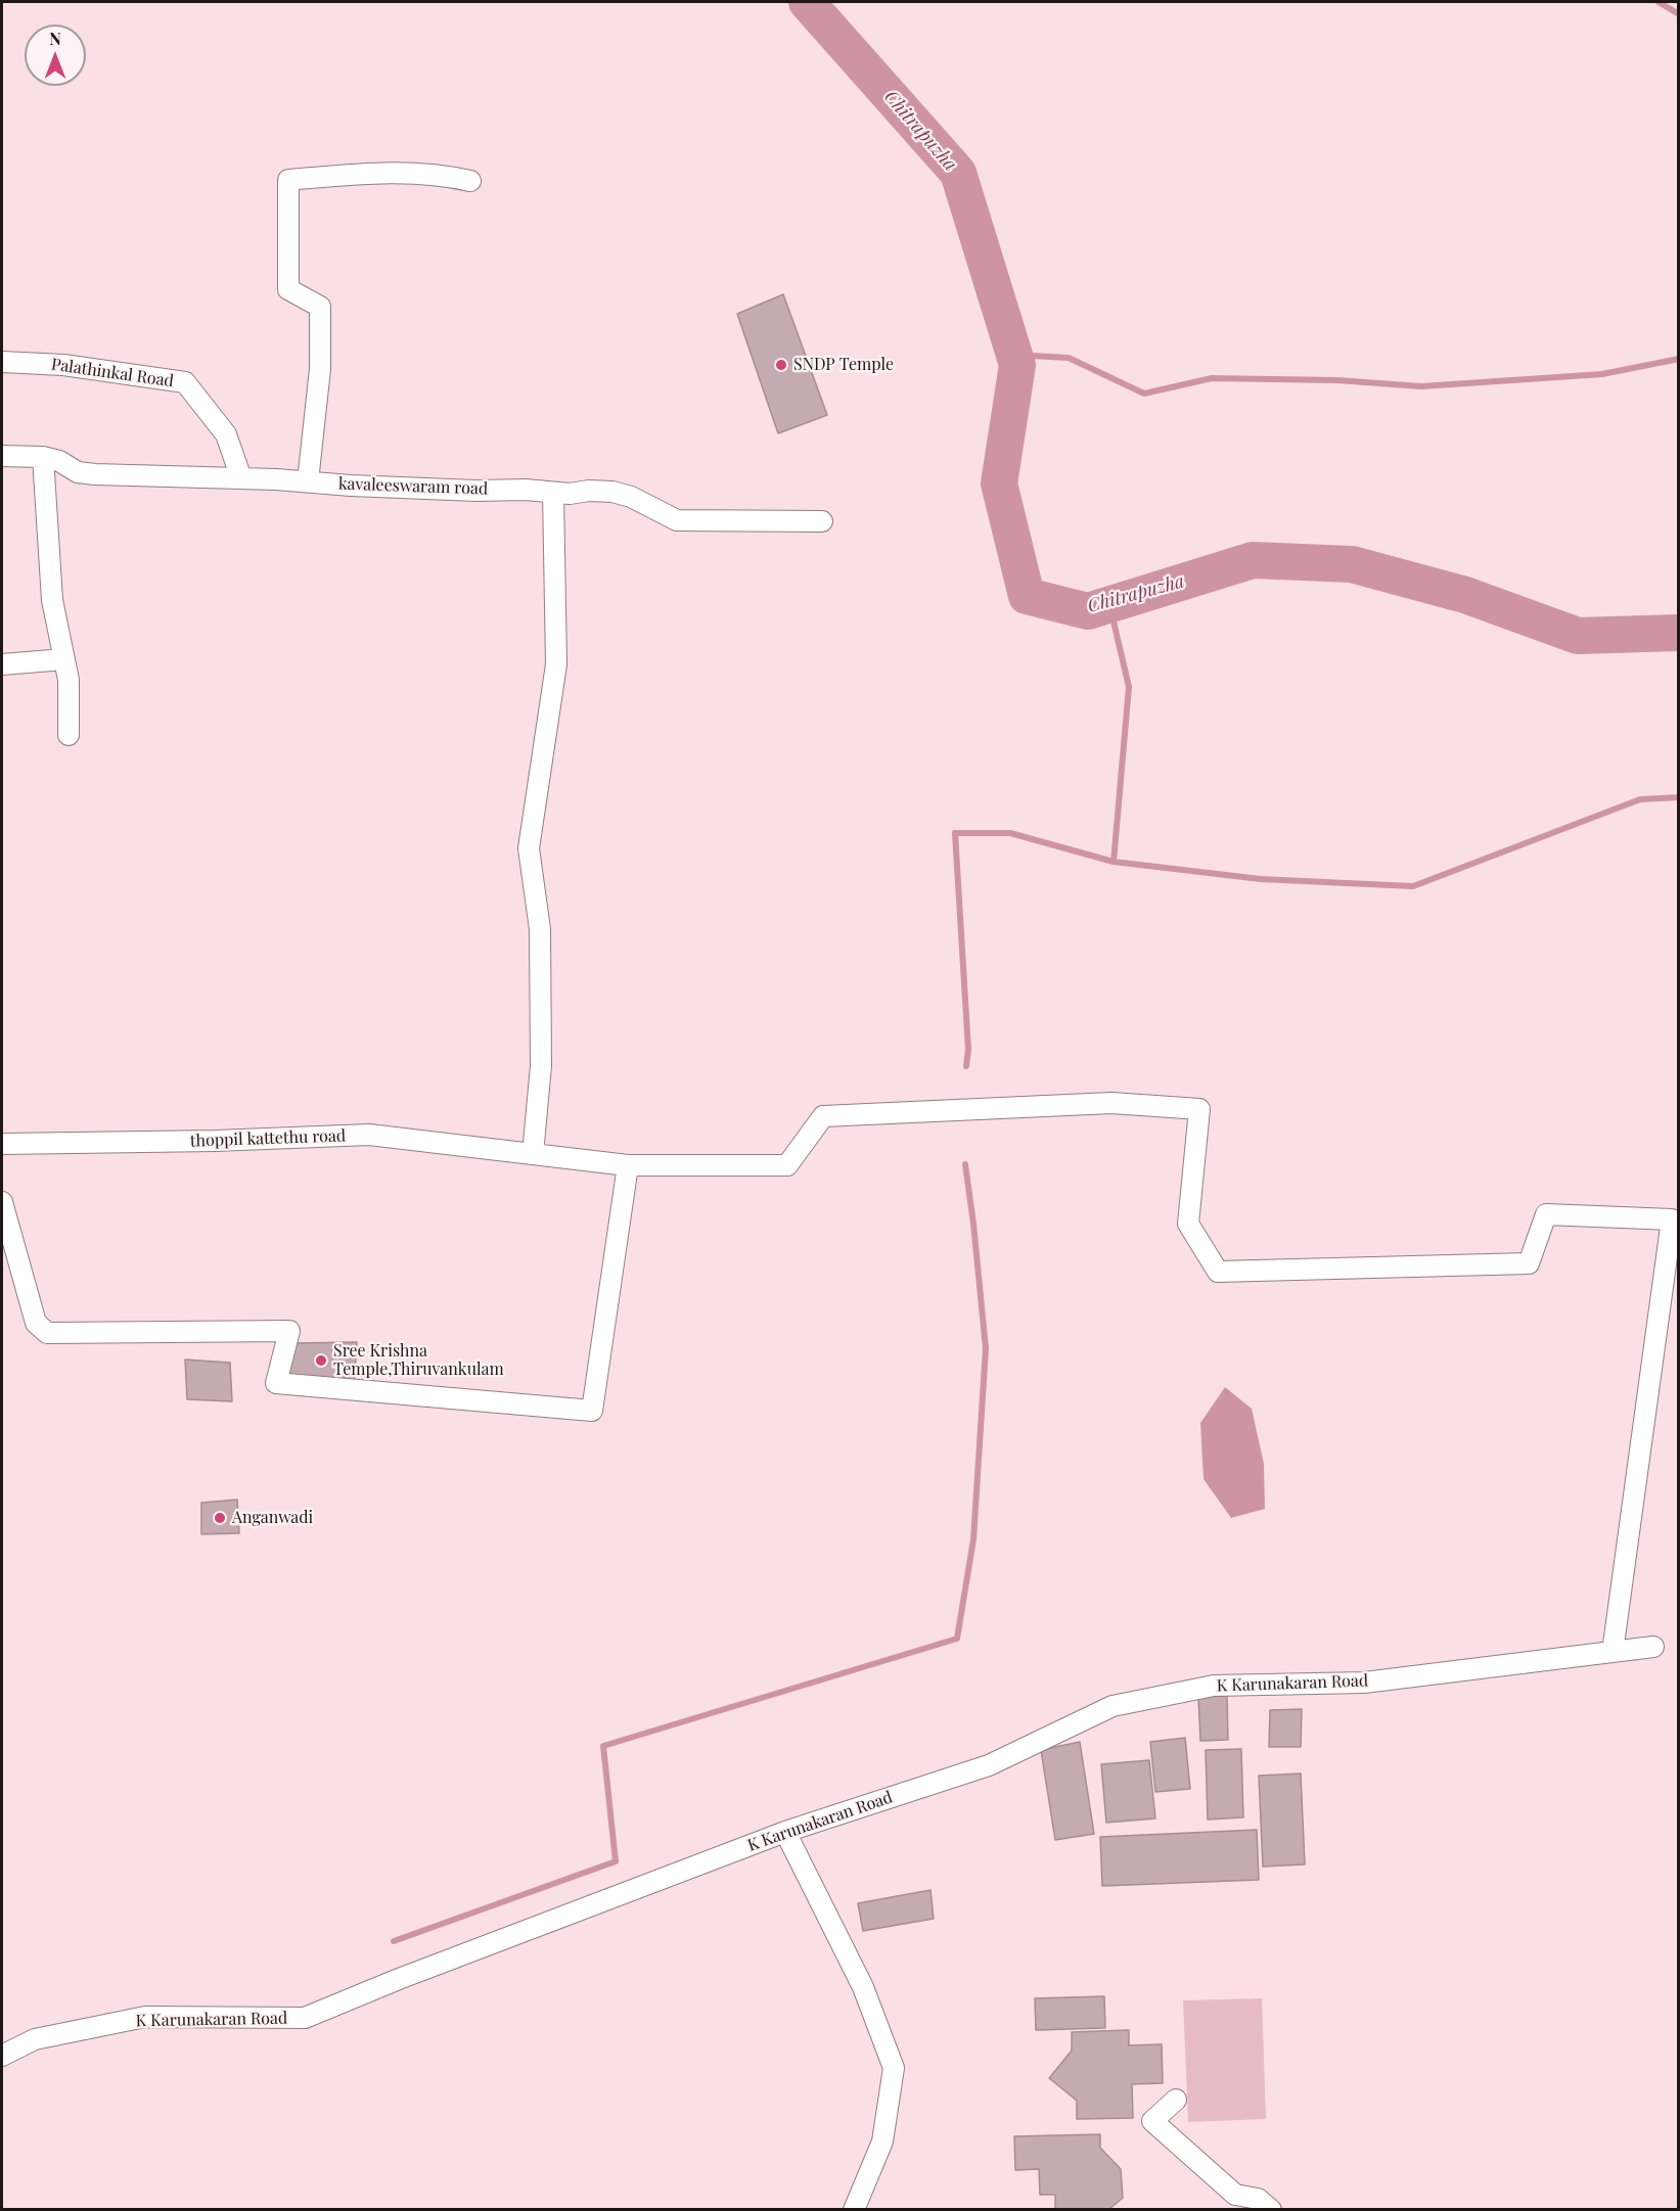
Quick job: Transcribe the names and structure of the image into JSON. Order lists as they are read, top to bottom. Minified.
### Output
{"streets":{"street":["Palathinkal Road","kavaleeswaram road","thoppil kattethu road","K Karunakaran Road"]},"crossings":[["Palathinkal Road","kavaleeswaram road"],["thoppil kattethu road","K Karunakaran Road"]],"water":["Chitrapuzha"],"places":["SNDP Temple","Sree Krishna Temple,Thiruvankulam","Anganwadi"],"north":"top"}
